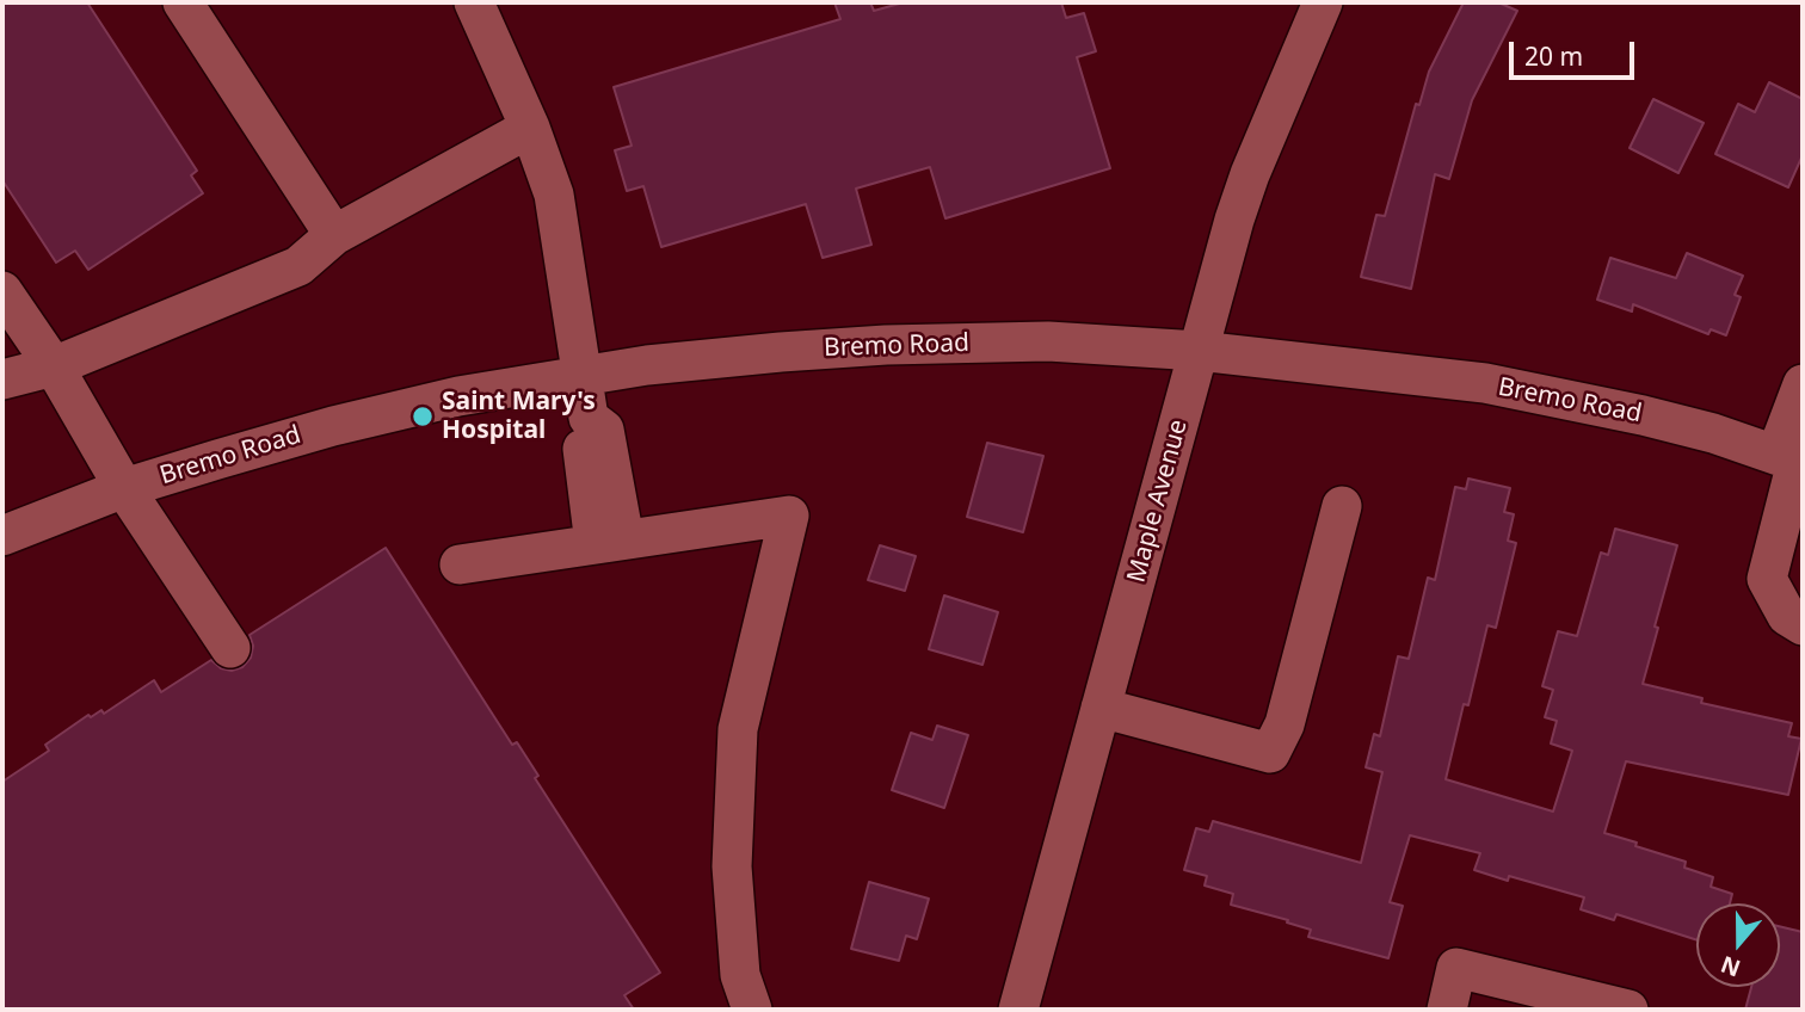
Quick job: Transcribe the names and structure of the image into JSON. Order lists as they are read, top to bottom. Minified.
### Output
{"streets":{"street":["Bremo Road","Maple Avenue"]},"crossings":[["Bremo Road","Maple Avenue"]],"places":["Saint Mary's Hospital"],"scale_bar":"20 m","north":"bottom"}
